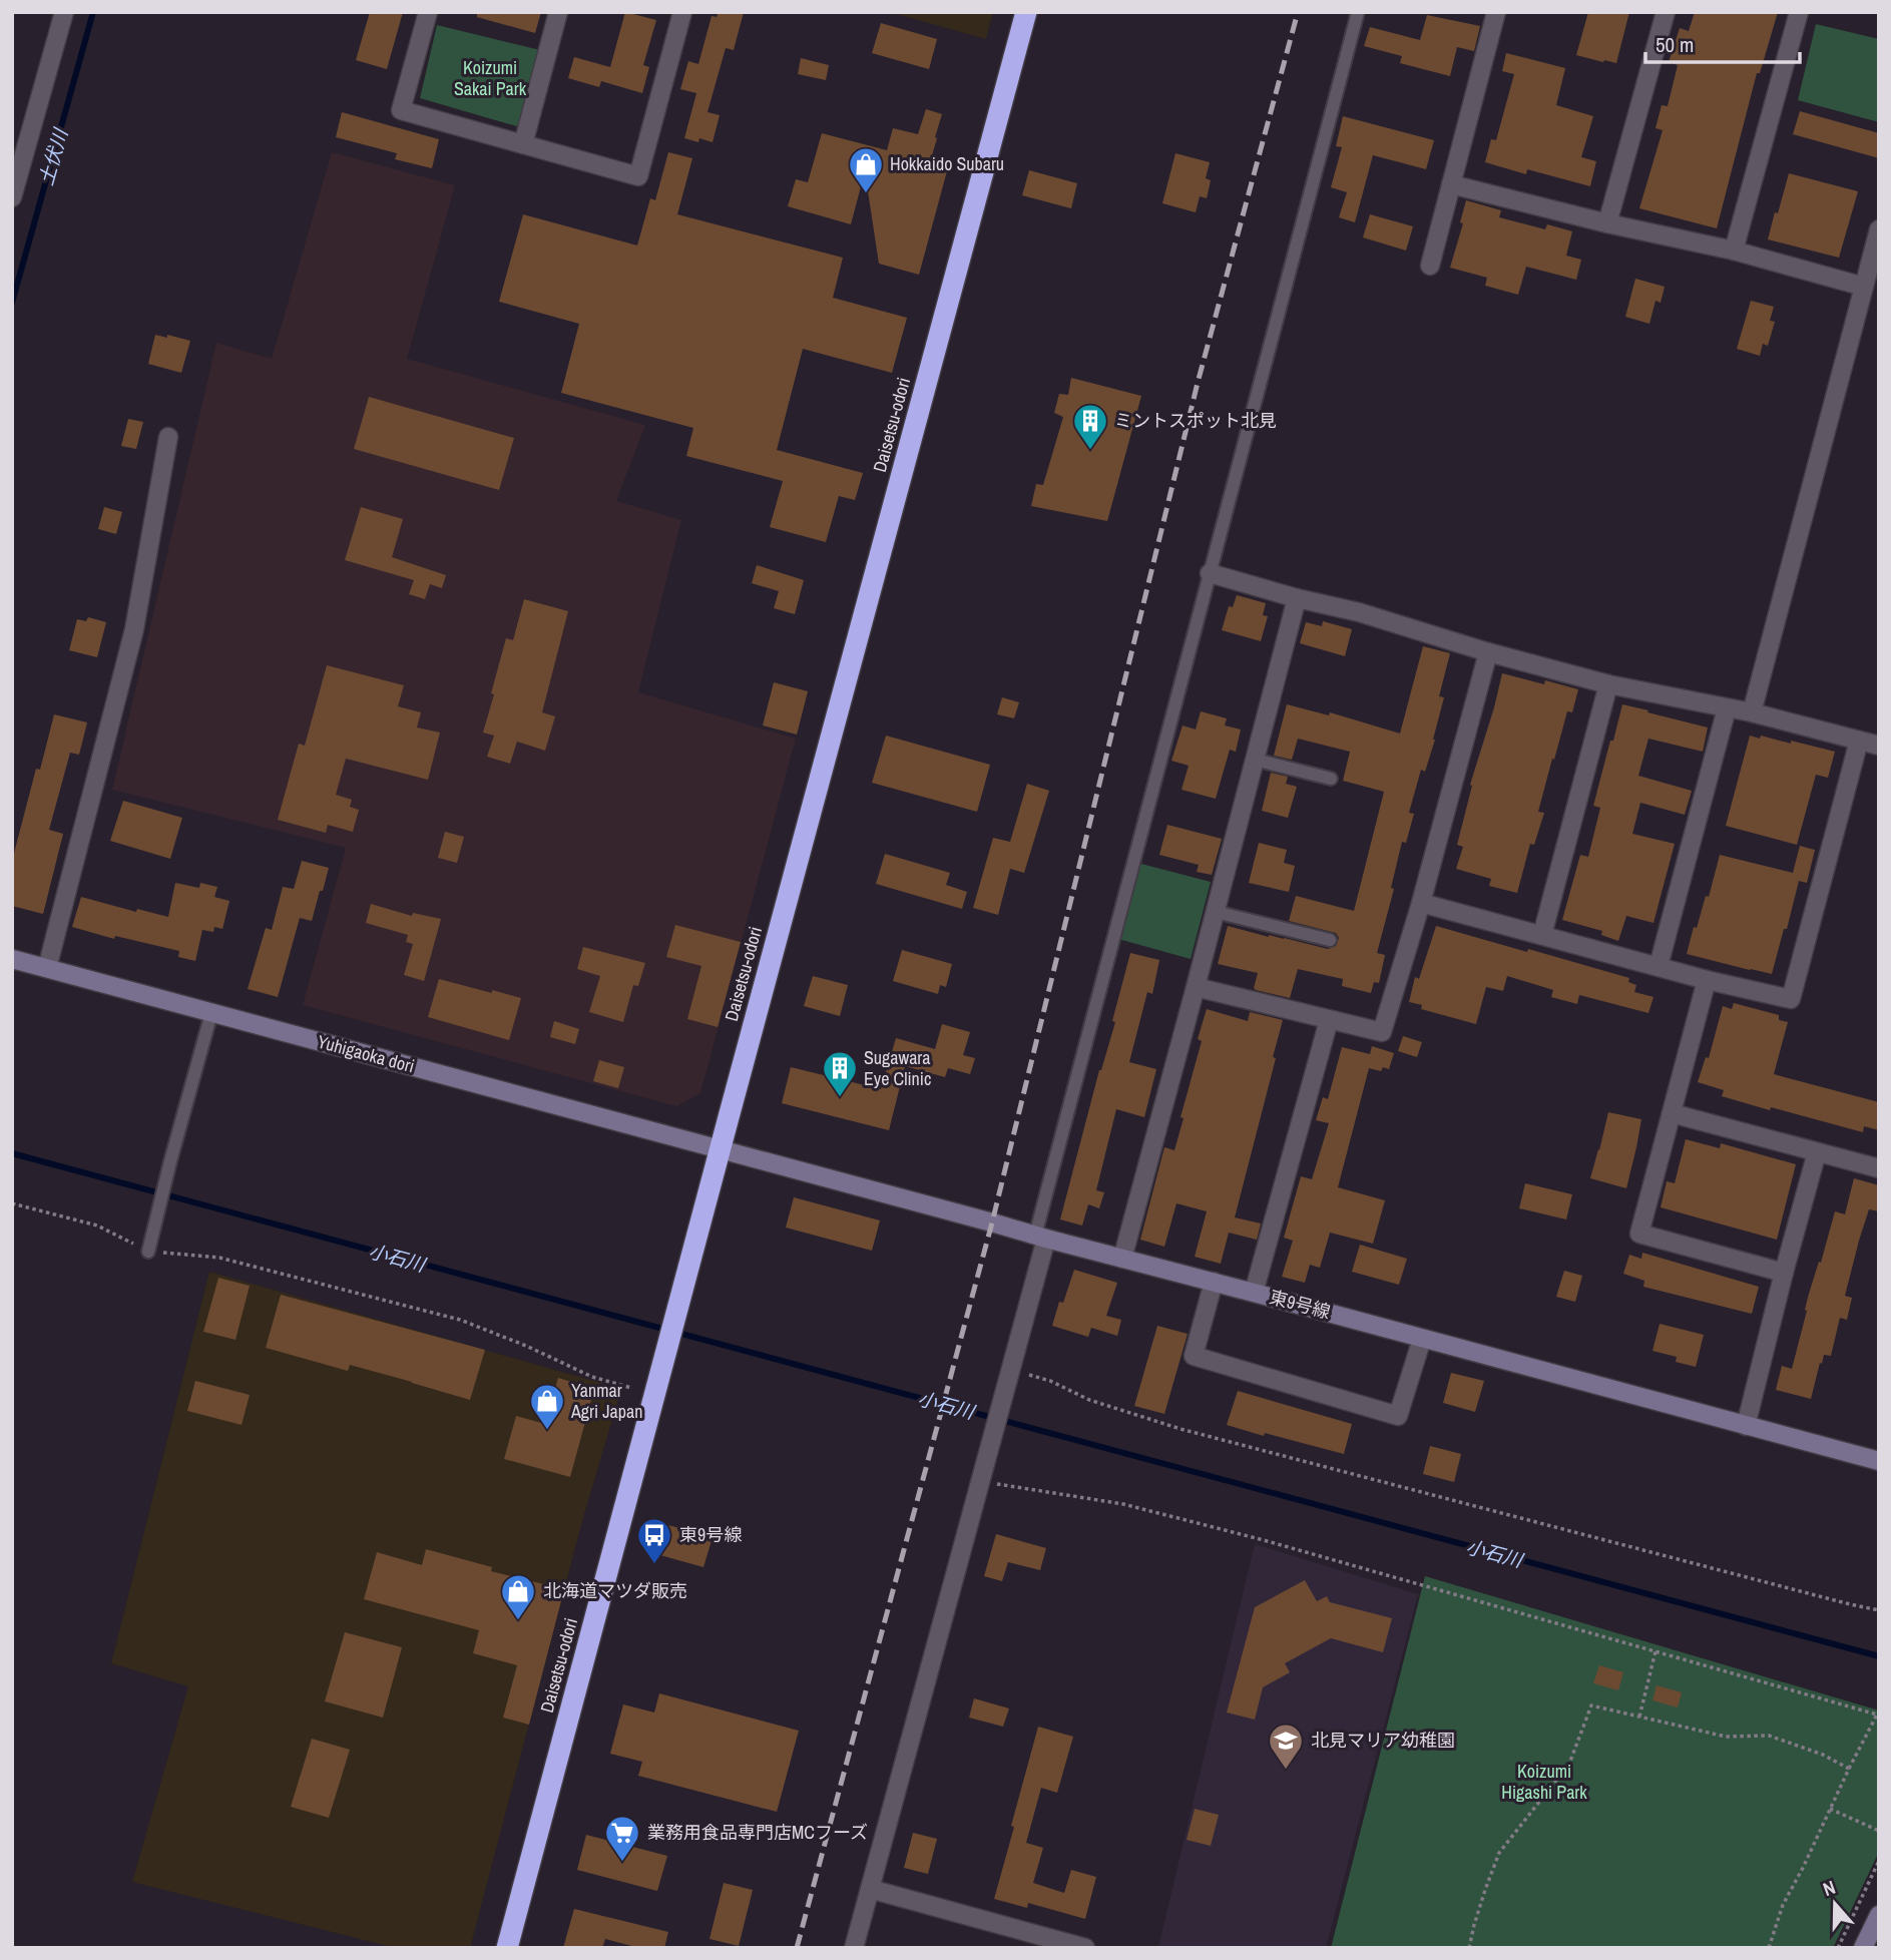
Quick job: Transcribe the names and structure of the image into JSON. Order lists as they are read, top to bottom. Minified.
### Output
{"streets":{"highway":["Daisetsu-odori"],"street":["Yuhigaoka dori","東9号線"]},"crossings":[["Daisetsu-odori","Yuhigaoka dori"],["Daisetsu-odori","東9号線"],["Yuhigaoka dori","東9号線"]],"water":["土伏川","小石川"],"parks":["Koizumi Sakai Park","Koizumi Higashi Park"],"places":{"shop":["Hokkaido Subaru","Yanmar Agri Japan","北海道マツダ販売"],"building":["ミントスポット北見","Sugawara Eye Clinic"],"bus stop":["東9号線"],"school or university":["北見マリア幼稚園"],"supermarket":["業務用食品専門店MCフーズ"]},"scale_bar":"50 m","north":"top"}
